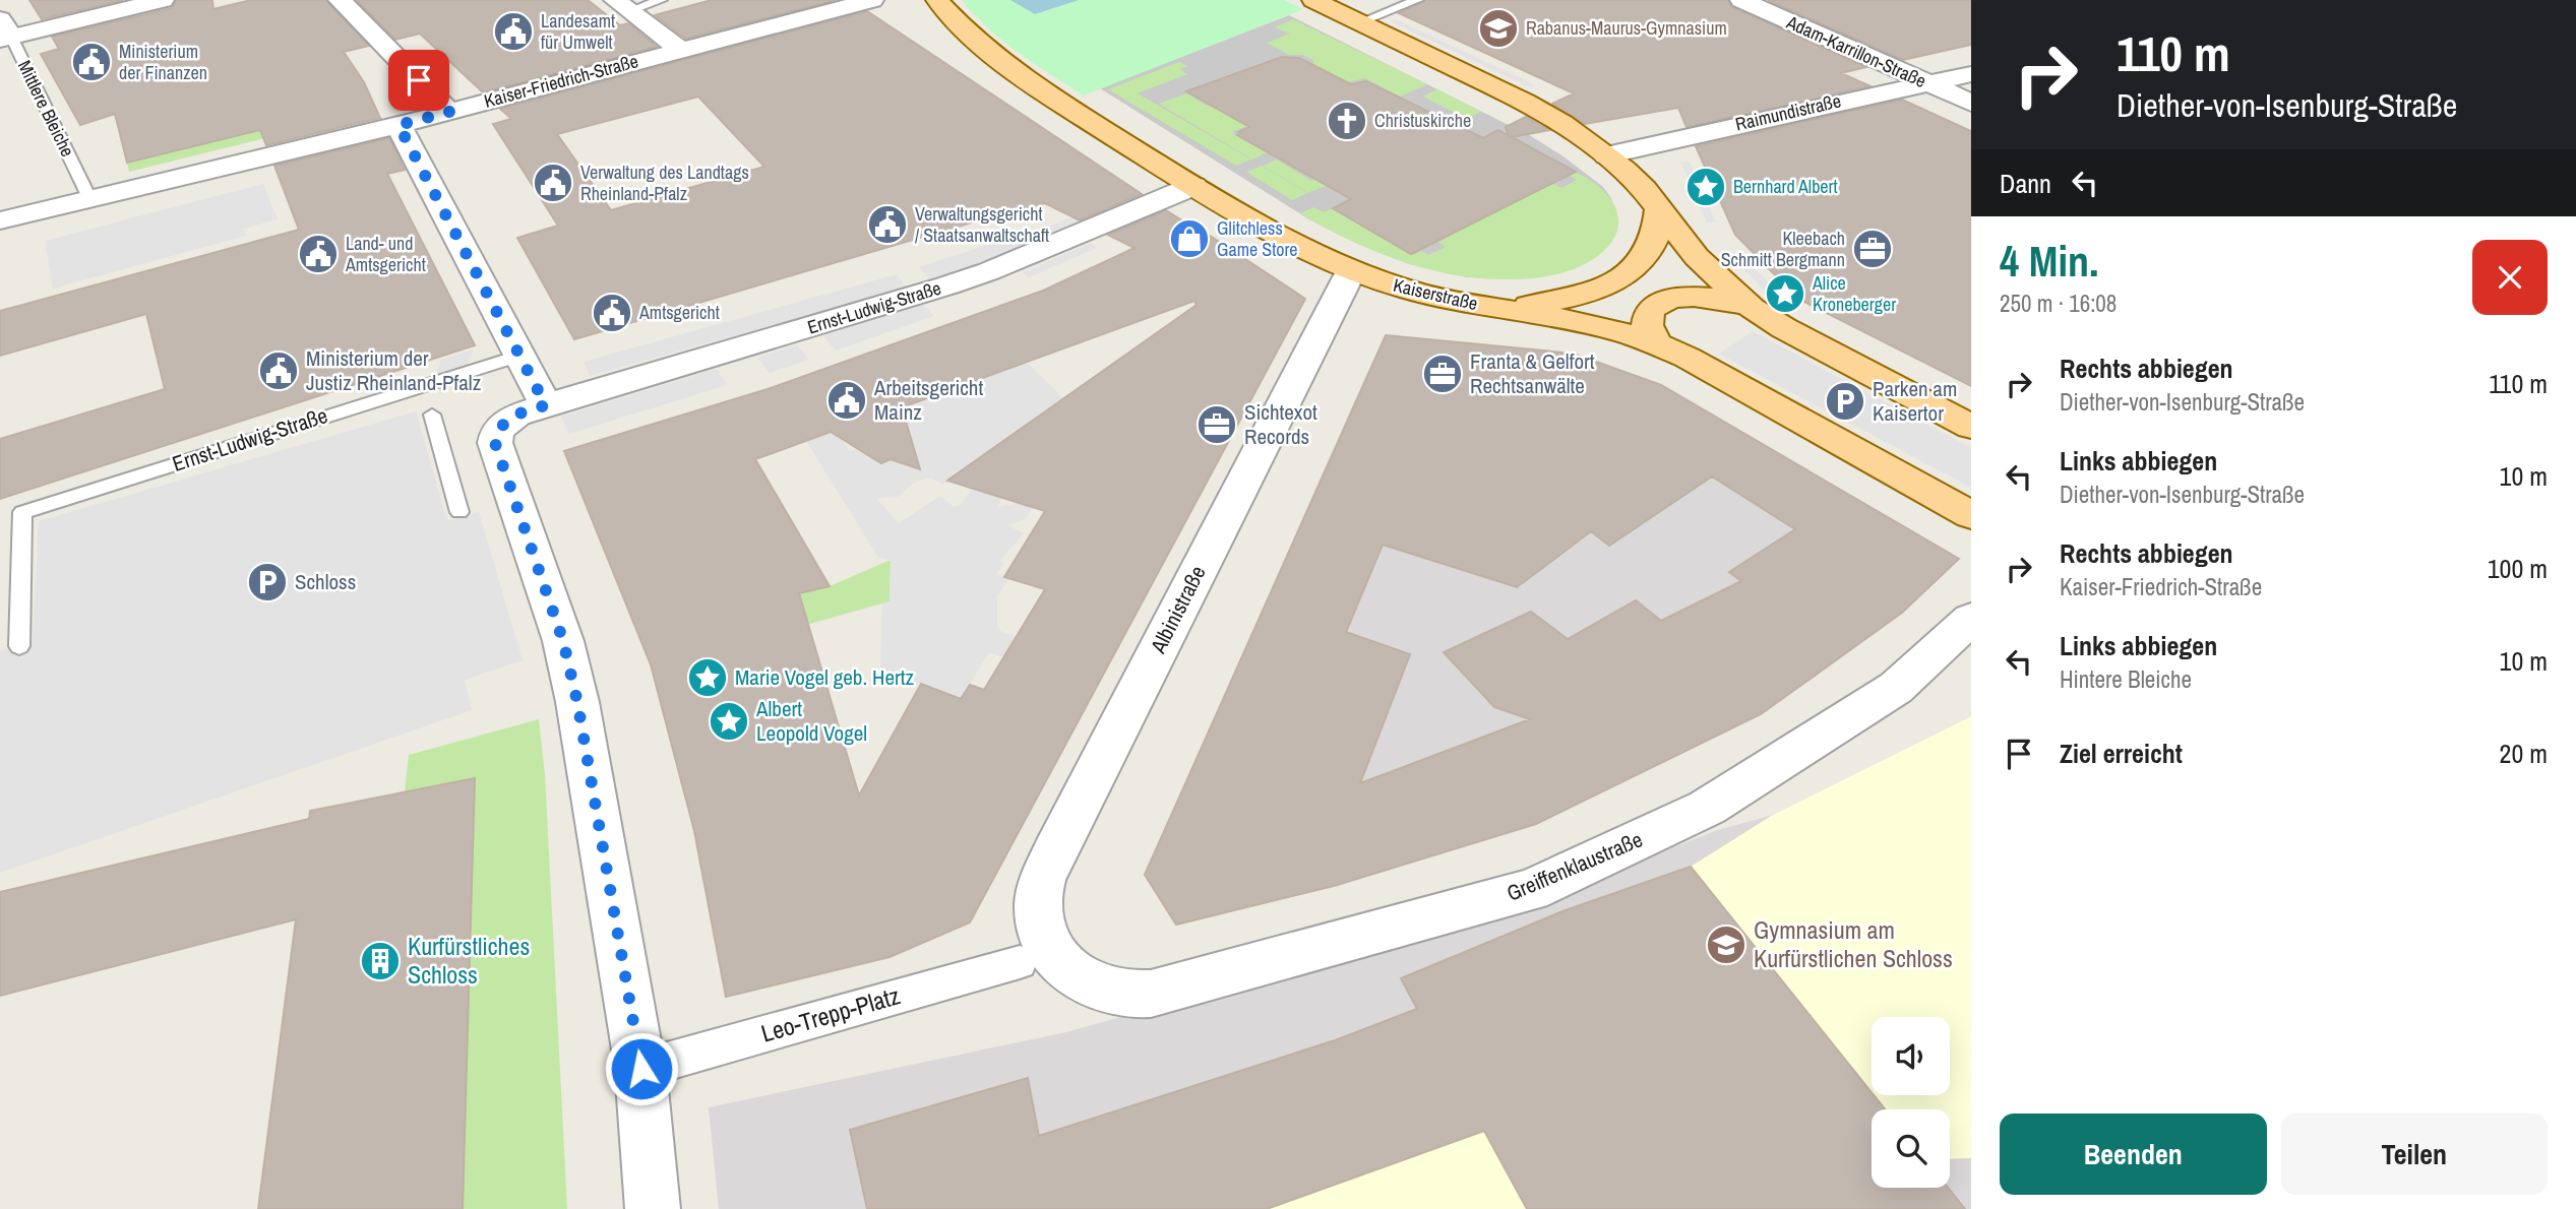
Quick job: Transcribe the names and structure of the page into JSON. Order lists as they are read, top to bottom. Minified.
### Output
{"streets":{"main road":["Kaiserstraße"],"street":["Adam-Karrillon-Straße","Kaiser-Friedrich-Straße","Raimundistraße","Ernst-Ludwig-Straße","Albinistraße","Greiffenklaustraße","Leo-Trepp-Platz"],"lane":["Mittlere Bleiche"]},"crossings":[["Adam-Karrillon-Straße","Raimundistraße"],["Kaiser-Friedrich-Straße","Mittlere Bleiche"],["Kaiserstraße","Ernst-Ludwig-Straße"],["Kaiserstraße","Albinistraße"],["Ernst-Ludwig-Straße","Leo-Trepp-Platz"],["Albinistraße","Greiffenklaustraße"],["Albinistraße","Leo-Trepp-Platz"],["Greiffenklaustraße","Leo-Trepp-Platz"]],"places":{"school or university":["Rabanus-Maurus-Gymnasium","Gymnasium am Kurfürstlichen Schloss"],"public building":["Landesamt für Umwelt","Ministerium der Finanzen","Verwaltung des Landtags Rheinland-Pfalz","Verwaltungsgericht / Staatsanwaltschaft","Land- und Amtsgericht","Amtsgericht","Ministerium der Justiz Rheinland-Pfalz","Arbeitsgericht Mainz"],"church":["Christuskirche"],"place":["Bernhard Albert","Alice Kroneberger","Marie Vogel geb. Hertz","Albert Leopold Vogel"],"shop":["Glitchless Game Store"],"office":["Kleebach Schmitt Bergmann","Franta & Gelfort Rechtsanwälte","Sichtexot Records"],"parking":["Parken am Kaisertor","Schloss"],"building":["Kurfürstliches Schloss"]},"page":{"turn":["110 m","Diether-von-Isenburg-Straße"],"then":"Dann","heading":["4 Min.","250 m · 16:08"],"list":[{"name":"Rechts abbiegen","note":"Diether-von-Isenburg-Straße","value":"110 m"},{"name":"Links abbiegen","note":"Diether-von-Isenburg-Straße","value":"10 m"},{"name":"Rechts abbiegen","note":"Kaiser-Friedrich-Straße","value":"100 m"},{"name":"Links abbiegen","note":"Hintere Bleiche","value":"10 m"},{"name":"Ziel erreicht","value":"20 m"}],"buttons":["Beenden","Teilen"]}}
